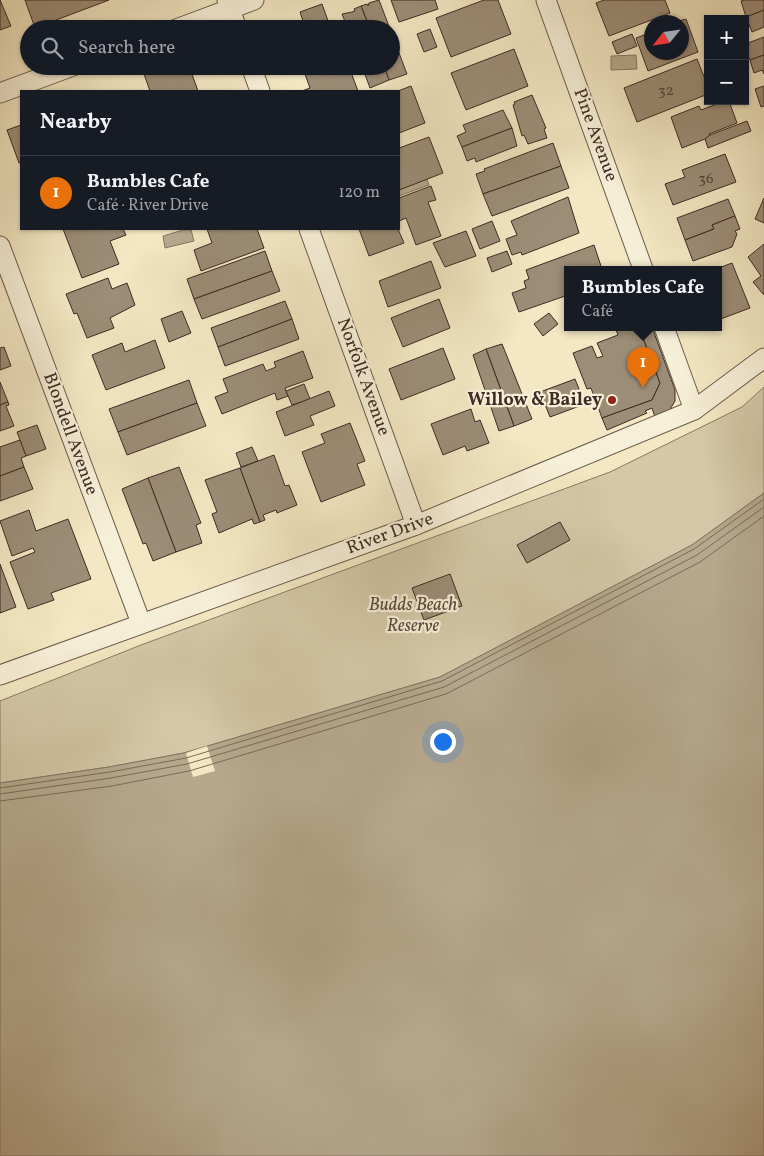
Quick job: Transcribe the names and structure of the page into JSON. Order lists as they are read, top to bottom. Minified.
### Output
{"streets":{"street":["Pine Avenue","Norfolk Avenue","Blondell Avenue","River Drive"]},"crossings":[["Norfolk Avenue","River Drive"],["Blondell Avenue","River Drive"]],"parks":["Budds Beach Reserve"],"places":["Willow & Bailey"],"house_numbers":["32","36"],"north":"bottom left","page":{"map_buttons":["+","−"],"search":"Search here","heading":"Nearby","list":[{"mark":"1","name":"Bumbles Cafe","note":"Café · River Drive","value":"120 m"}],"popup":["Bumbles Cafe","Café"],"pins":"1"}}
